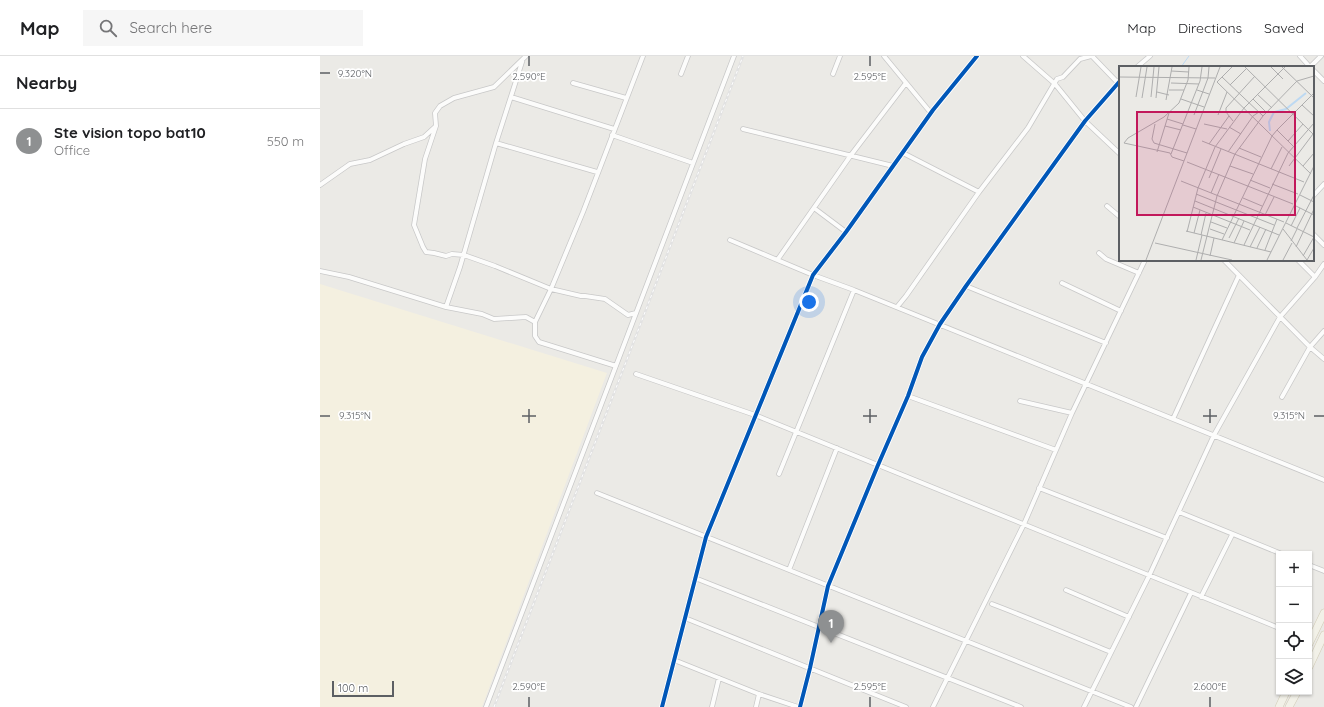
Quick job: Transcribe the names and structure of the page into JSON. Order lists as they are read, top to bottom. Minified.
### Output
{"scale_bar":"100 m","page":{"header":"Map","search":"Search here","nav":["Map","Directions","Saved"],"heading":"Nearby","list":[{"mark":"1","name":"Ste vision topo bat10","note":"Office","value":"550 m"}],"map_buttons":["+","−"],"pins":"1","scale":"100 m"},"coordinates":["9.320°N","2.590°E","2.595°E","9.315°N","2.600°E"]}
